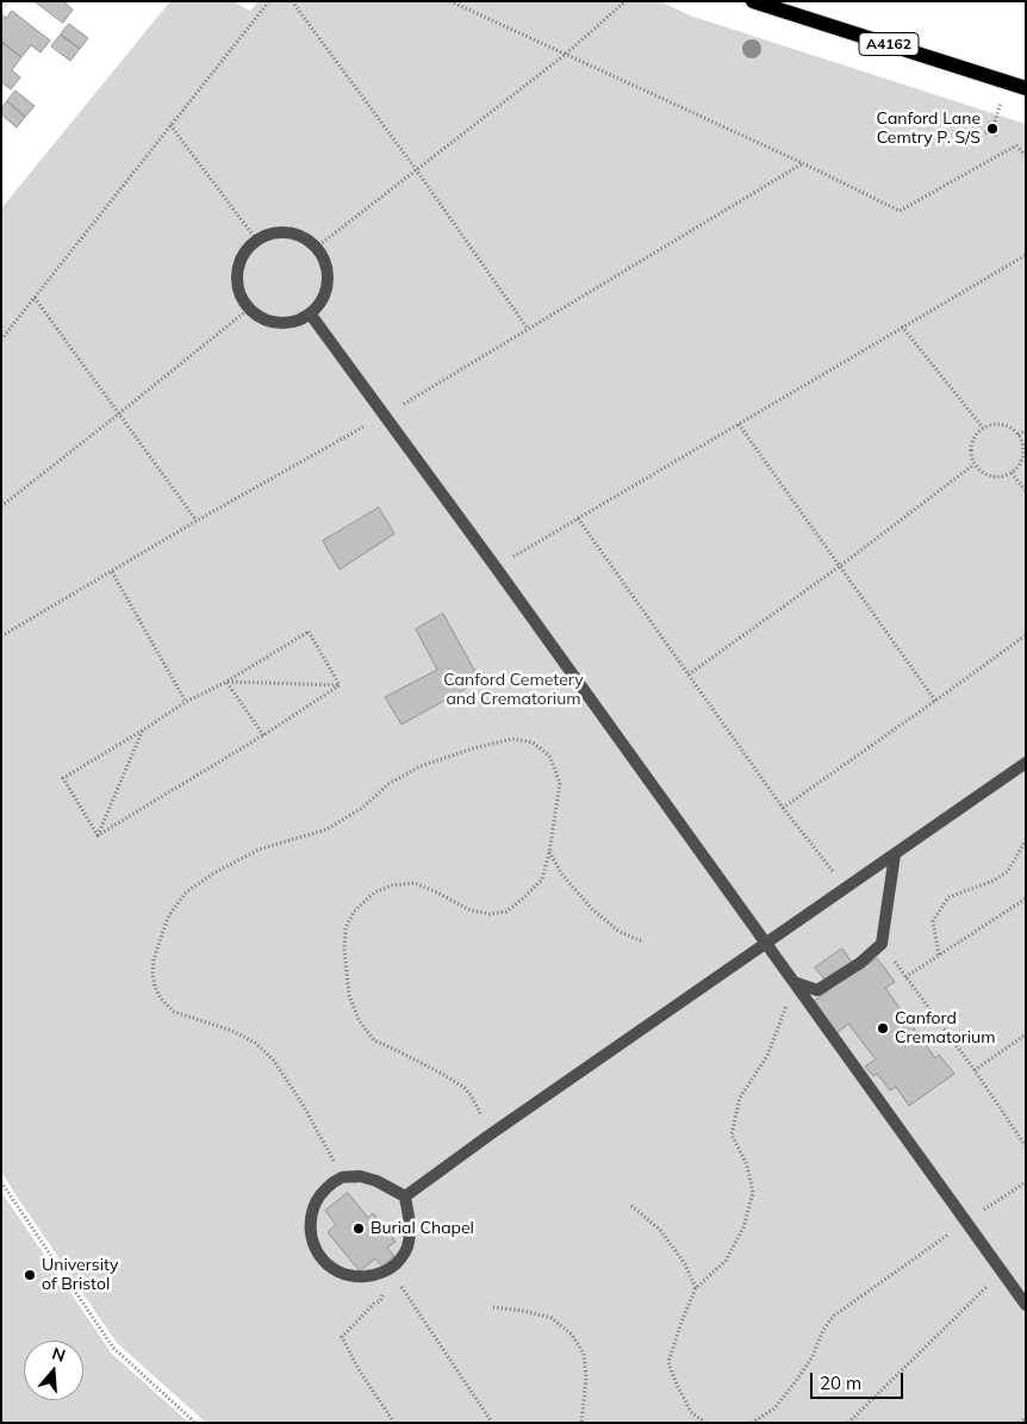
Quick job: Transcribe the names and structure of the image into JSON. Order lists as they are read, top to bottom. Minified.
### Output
{"streets":{"main road":["A4162"]},"parks":["Canford Cemetery and Crematorium"],"places":["Canford Lane Cemtry P. S/S","Canford Crematorium","Burial Chapel","University of Bristol"],"scale_bar":"20 m","north":"top"}
